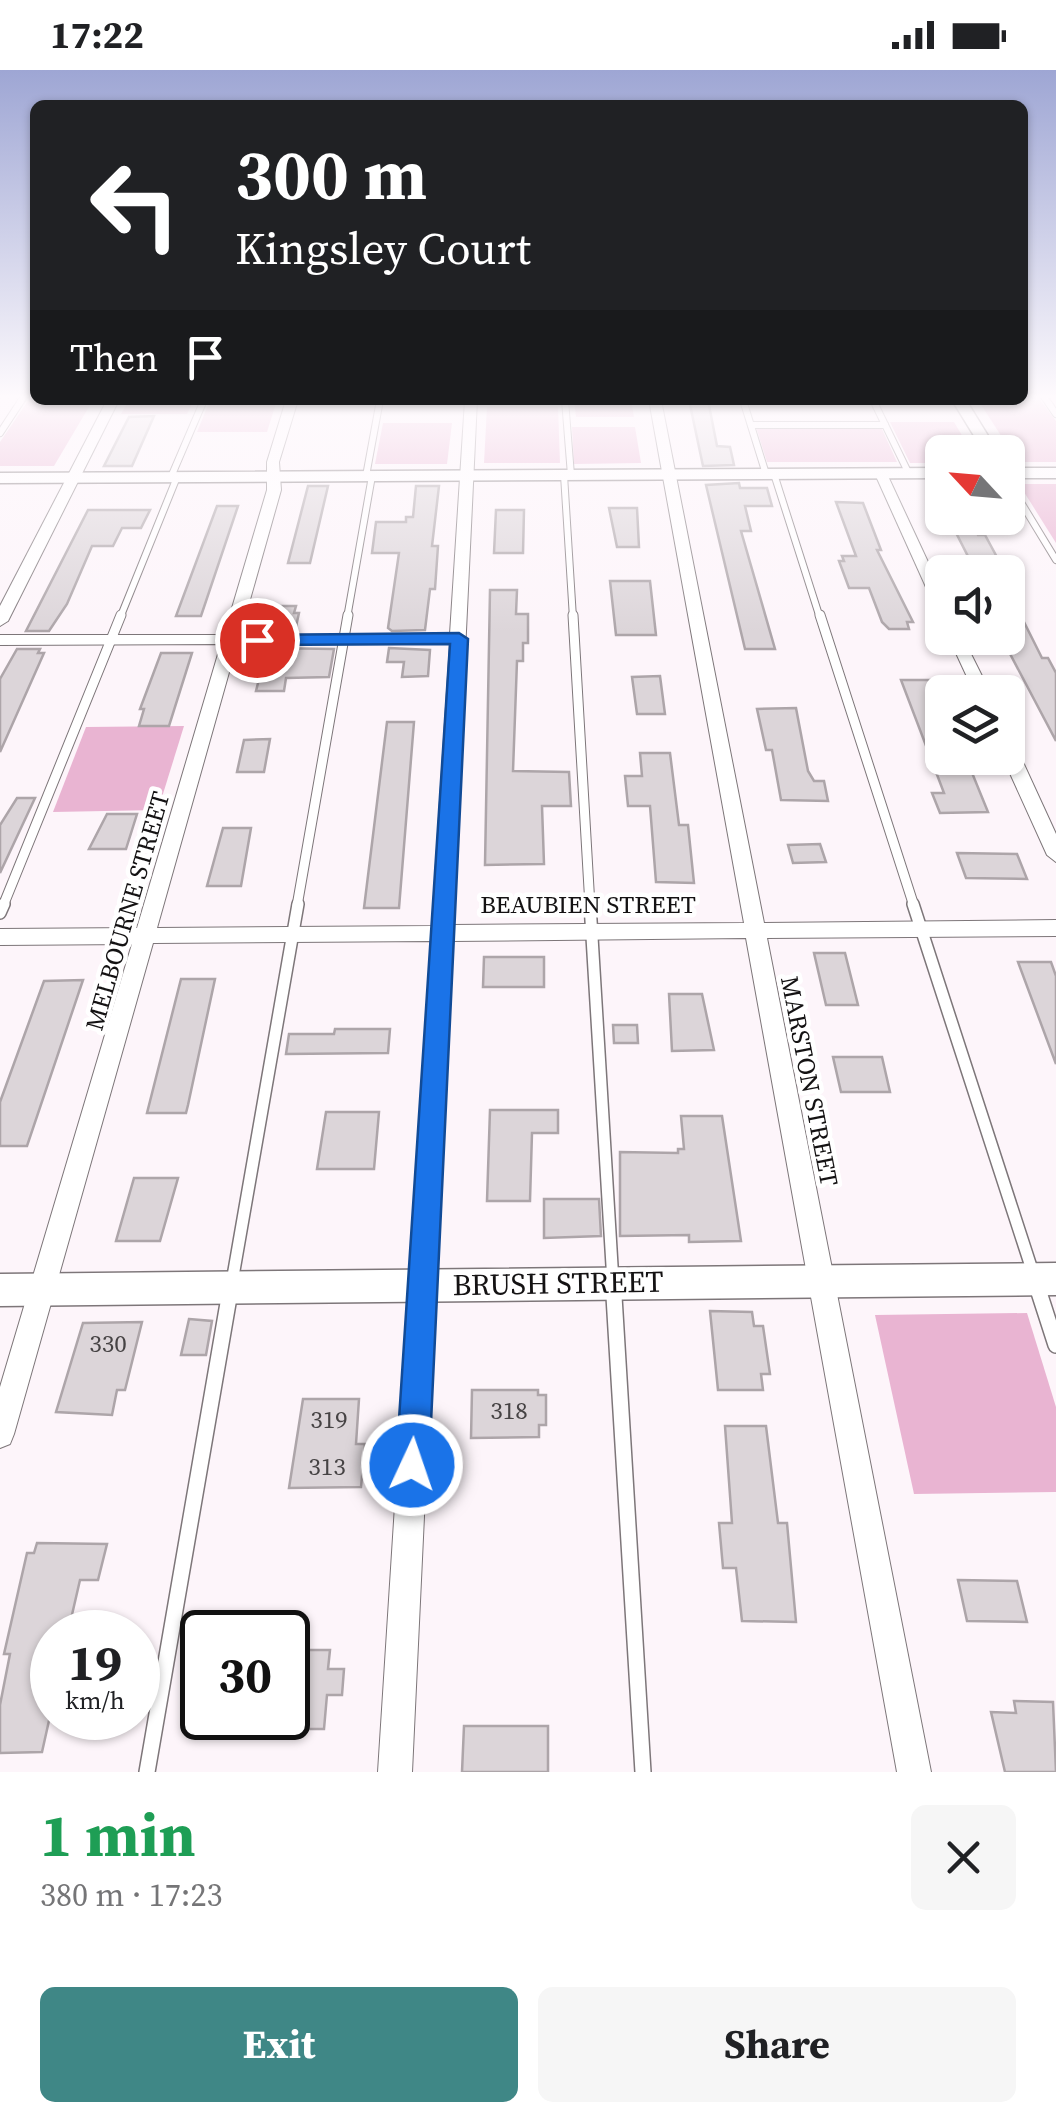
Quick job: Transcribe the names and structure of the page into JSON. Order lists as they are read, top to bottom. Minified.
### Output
{"streets":{"street":["BEAUBIEN STREET","MELBOURNE STREET","MARSTON STREET","BRUSH STREET"]},"crossings":[["BEAUBIEN STREET","MELBOURNE STREET"],["BEAUBIEN STREET","MARSTON STREET"],["MELBOURNE STREET","BRUSH STREET"],["MARSTON STREET","BRUSH STREET"]],"house_numbers":["330","318","319","313"],"north":"top left","page":{"status":"17:22","turn":["300 m","Kingsley Court"],"then":"Then","speed":"19 km/h","limit":"30","heading":["1 min","380 m · 17:23"],"buttons":["Exit","Share"]}}
